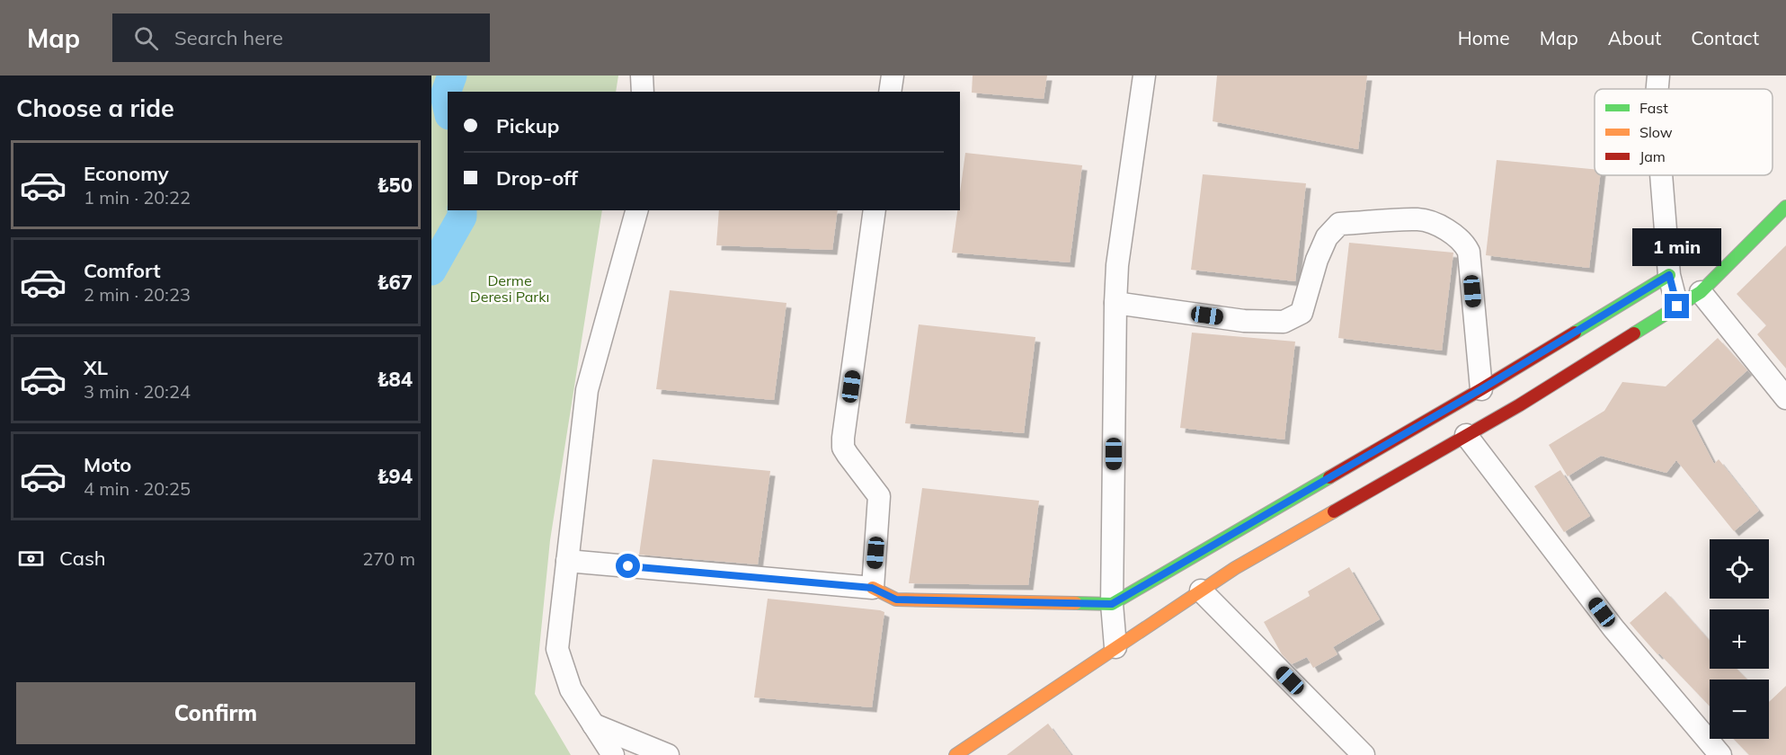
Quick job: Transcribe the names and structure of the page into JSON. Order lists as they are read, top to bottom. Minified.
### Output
{"parks":["Derme Deresi Parkı"],"legend":["Fast","Slow","Jam"],"page":{"header":"Map","search":"Search here","nav":["Home","Map","About","Contact"],"heading":"Choose a ride","banner":["Pickup","Drop-off"],"list":[{"name":"Economy","note":"1 min · 20:22","value":"₺50"},{"name":"Comfort","note":"2 min · 20:23","value":"₺67"},{"name":"XL","note":"3 min · 20:24","value":"₺84"},{"name":"Moto","note":"4 min · 20:25","value":"₺94"}],"bubble":"1 min","pay":["Cash","270 m"],"map_buttons":["+","−"],"buttons":"Confirm"}}
